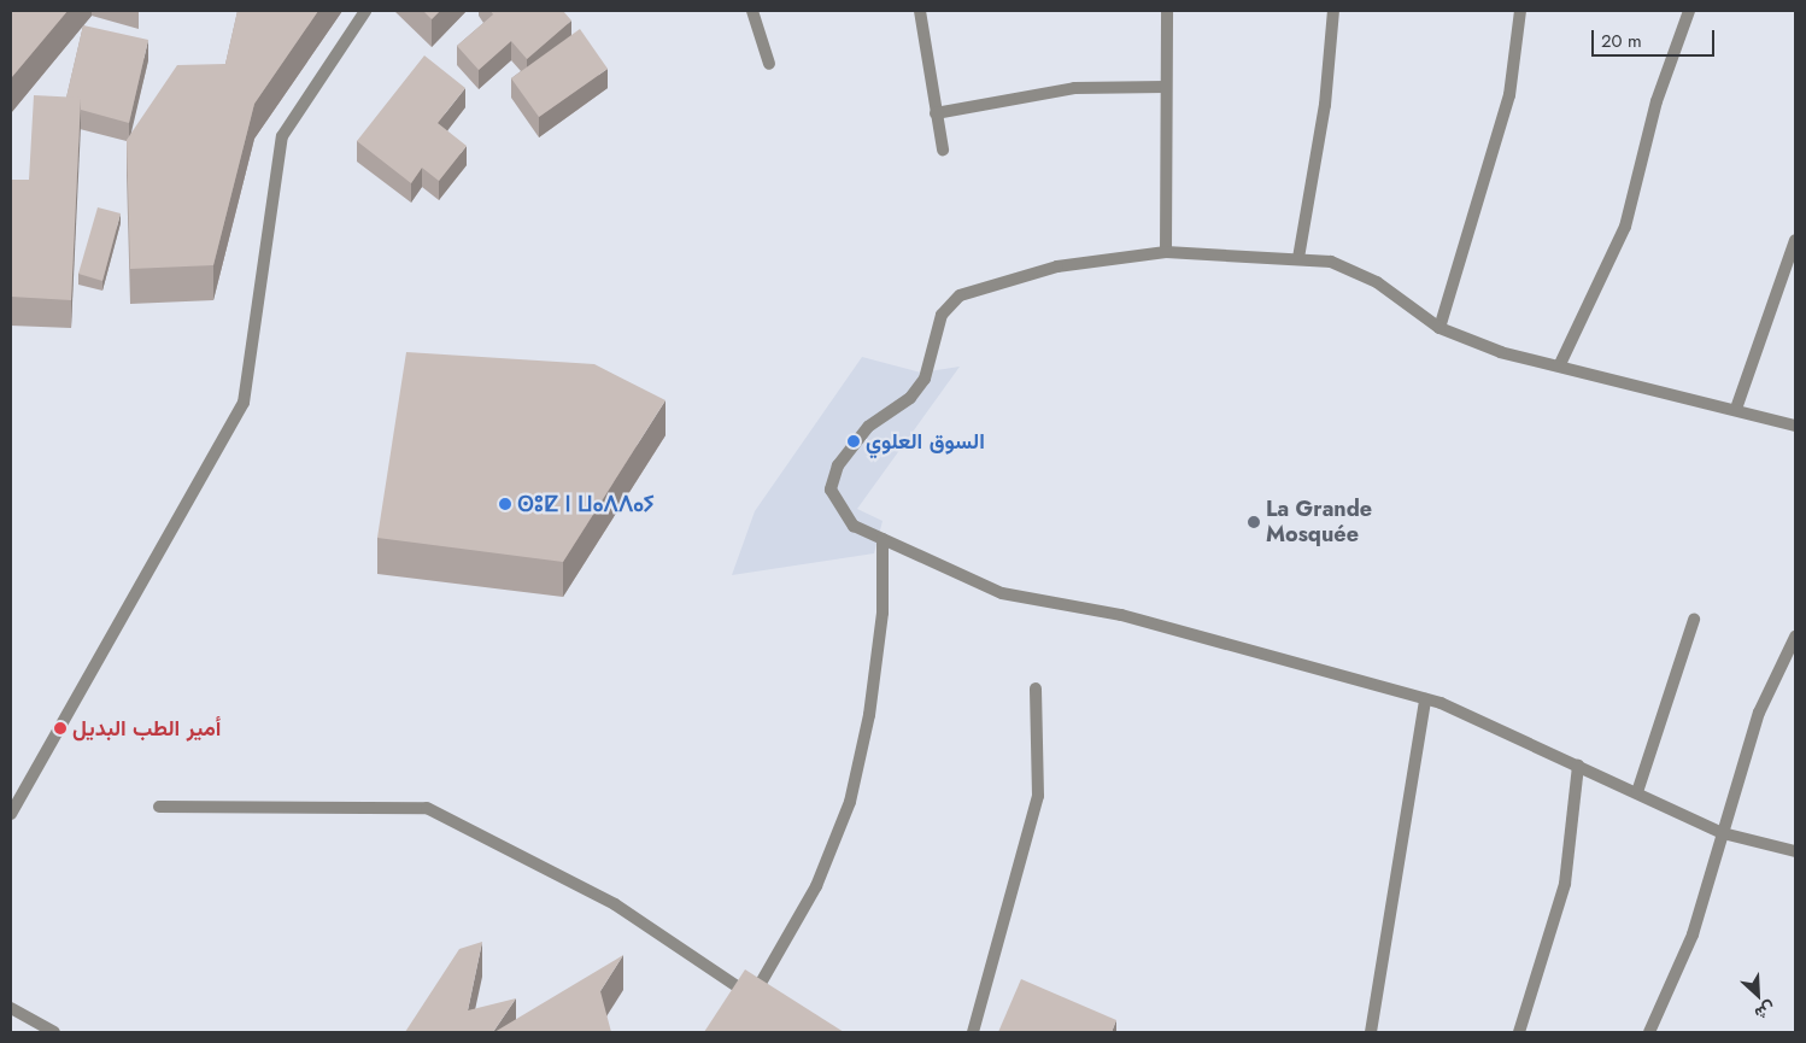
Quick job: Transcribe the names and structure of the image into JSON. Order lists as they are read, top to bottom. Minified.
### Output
{"places":["السوق العلوي","ⵙⵓⵇ ⵏ ⵡⴰⴷⴷⴰⵢ","La Grande Mosquée","أمير الطب البديل"],"scale_bar":"20 m","north":"bottom right"}
